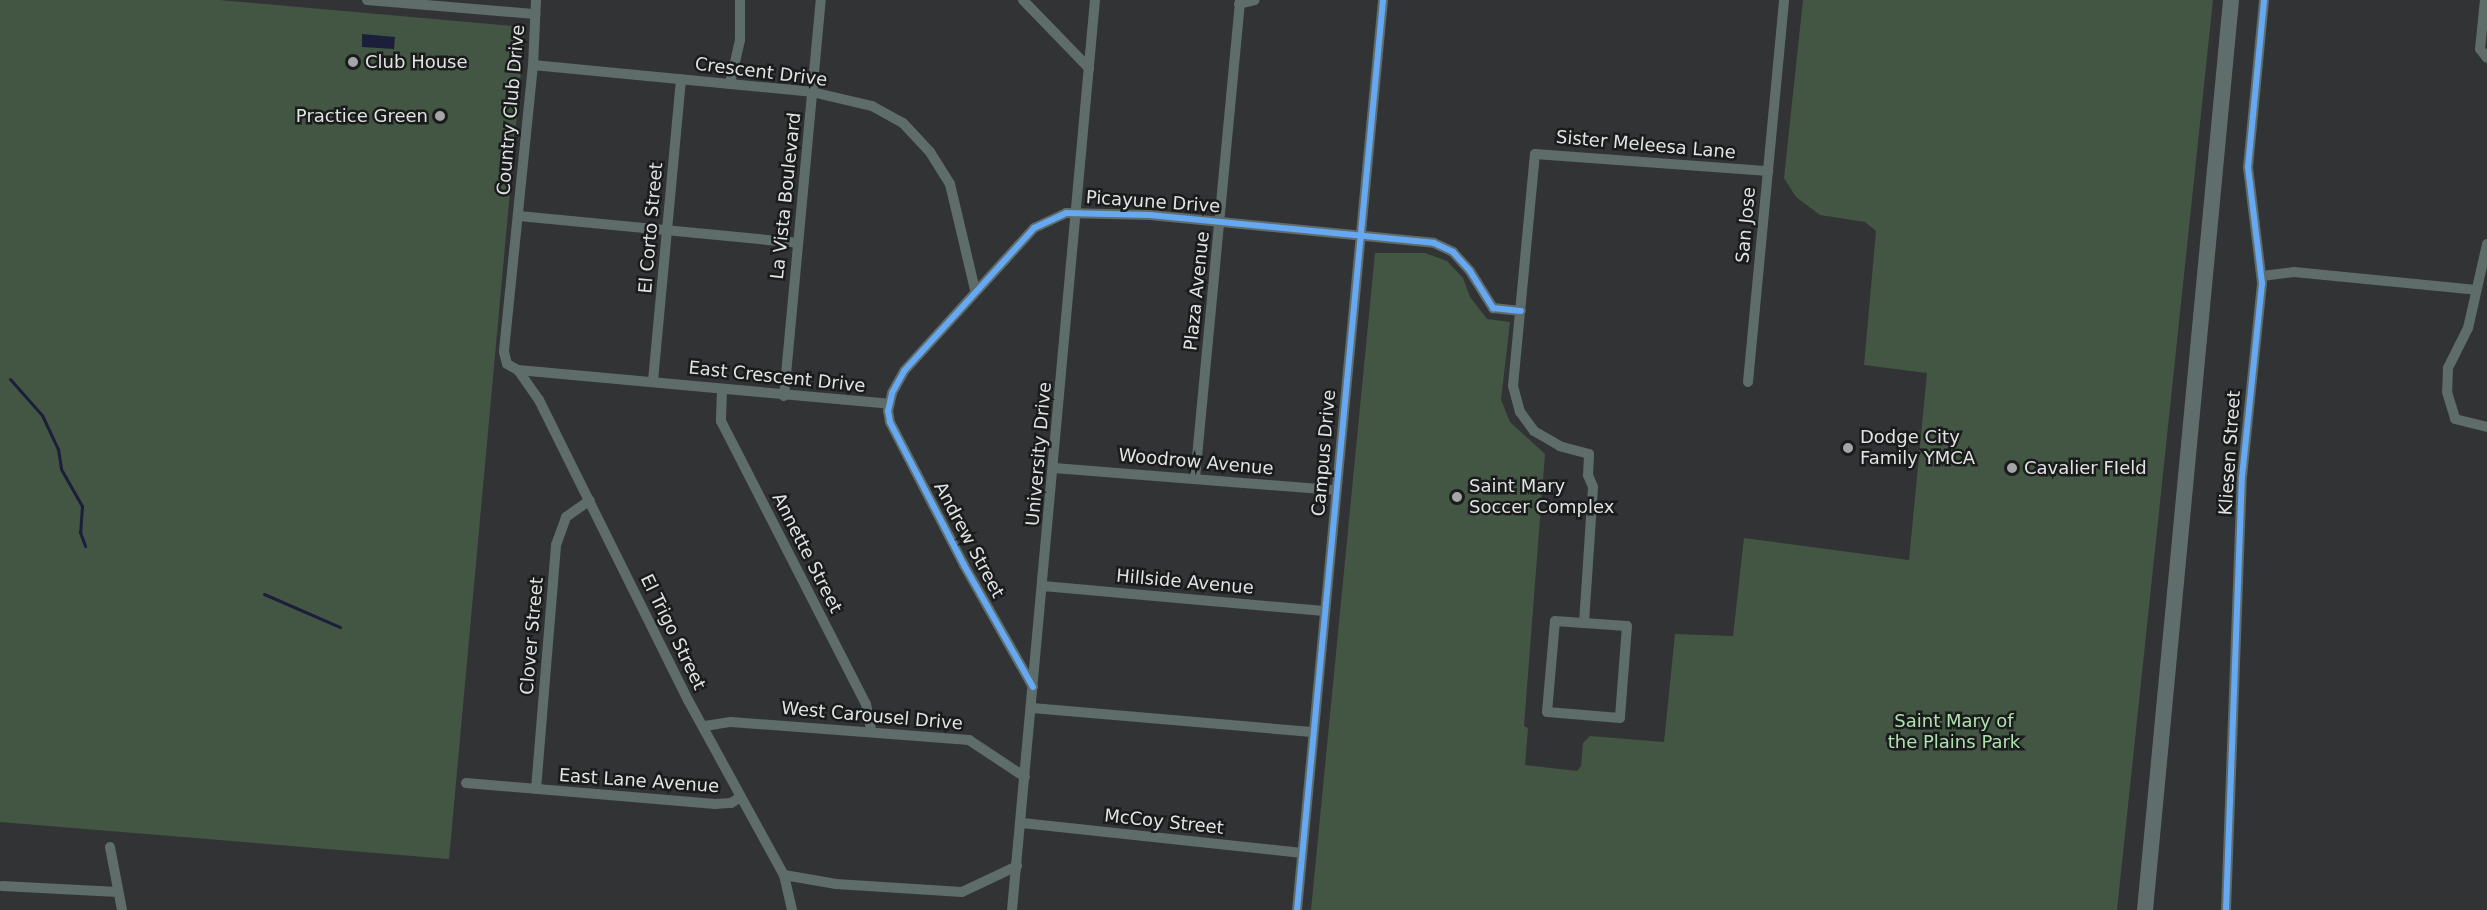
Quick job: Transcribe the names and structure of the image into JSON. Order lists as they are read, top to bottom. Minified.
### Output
{"streets":{"street":["Crescent Drive","Country Club Drive","Sister Meleesa Lane","La Vista Boulevard","Picayune Drive","San Jose","El Corto Street","Plaza Avenue","East Crescent Drive","Campus Drive","Kliesen Street","University Drive","Woodrow Avenue","Andrew Street","Annette Street","Hillside Avenue","El Trigo Street","Clover Street","West Carousel Drive","East Lane Avenue","McCoy Street"]},"crossings":[["Crescent Drive","Country Club Drive"],["Crescent Drive","La Vista Boulevard"],["Crescent Drive","Picayune Drive"],["Crescent Drive","El Corto Street"],["Crescent Drive","East Crescent Drive"],["Country Club Drive","East Crescent Drive"],["Country Club Drive","El Trigo Street"],["Sister Meleesa Lane","San Jose"],["La Vista Boulevard","East Crescent Drive"],["Picayune Drive","Plaza Avenue"],["Picayune Drive","East Crescent Drive"],["Picayune Drive","Campus Drive"],["Picayune Drive","University Drive"],["El Corto Street","East Crescent Drive"],["Plaza Avenue","Woodrow Avenue"],["East Crescent Drive","Andrew Street"],["East Crescent Drive","Annette Street"],["East Crescent Drive","El Trigo Street"],["Campus Drive","Woodrow Avenue"],["Campus Drive","Hillside Avenue"],["Campus Drive","McCoy Street"],["University Drive","Woodrow Avenue"],["University Drive","Andrew Street"],["University Drive","Hillside Avenue"],["University Drive","West Carousel Drive"],["University Drive","McCoy Street"],["Annette Street","West Carousel Drive"],["El Trigo Street","Clover Street"],["El Trigo Street","West Carousel Drive"],["El Trigo Street","East Lane Avenue"],["Clover Street","East Lane Avenue"]],"parks":["Saint Mary of the Plains Park"],"places":["Club House","Practice Green","Dodge City Family YMCA","Cavalier FIeld","Saint Mary Soccer Complex"]}
